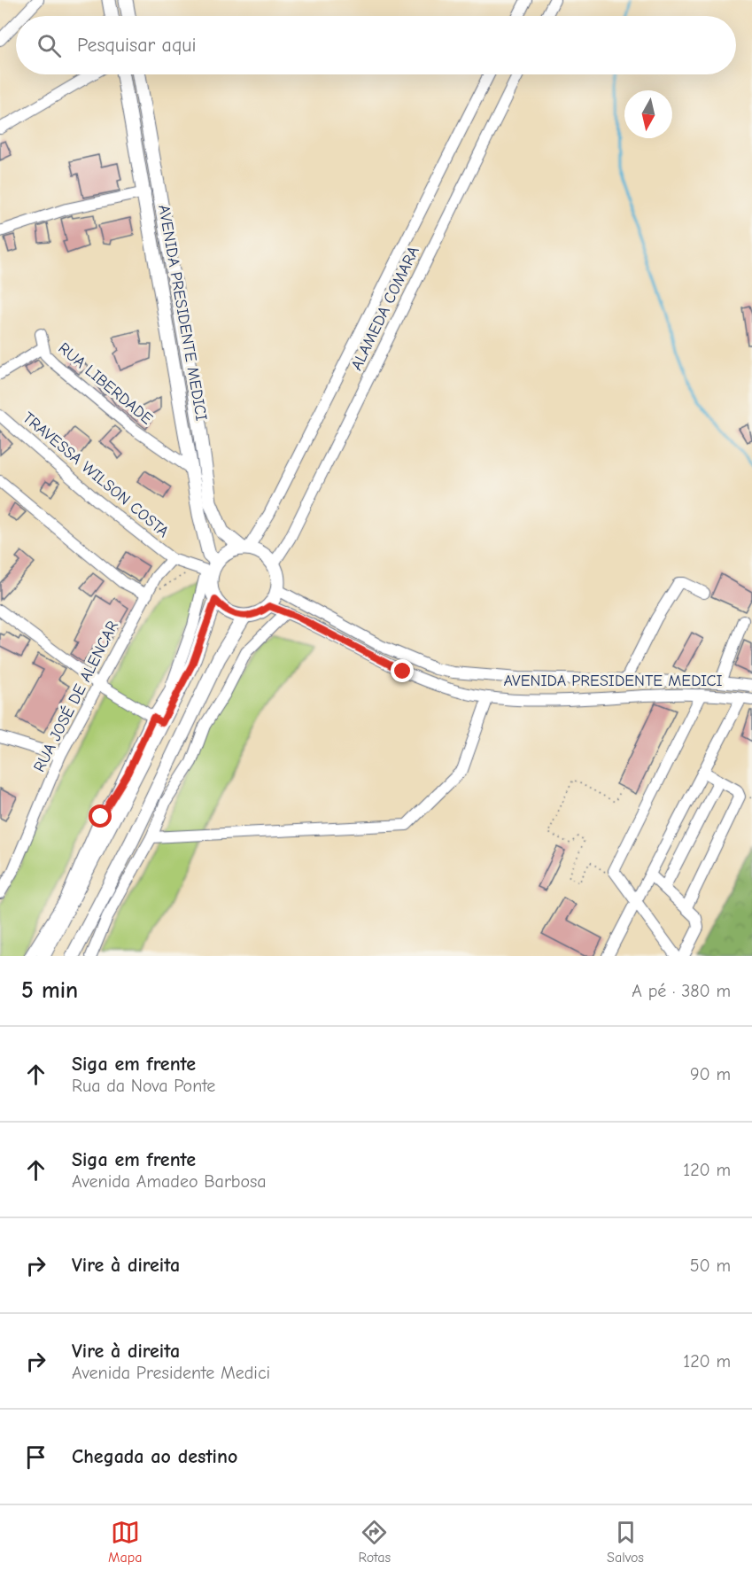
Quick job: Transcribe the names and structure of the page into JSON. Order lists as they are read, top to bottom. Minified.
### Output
{"streets":{"main road":["AVENIDA PRESIDENTE MEDICI"],"street":["ALAMEDA COMARA","RUA LIBERDADE","TRAVESSA WILSON COSTA","RUA JOSÉ DE ALENCAR"]},"crossings":[["ALAMEDA COMARA","AVENIDA PRESIDENTE MEDICI"],["AVENIDA PRESIDENTE MEDICI","RUA LIBERDADE"],["TRAVESSA WILSON COSTA","RUA JOSÉ DE ALENCAR"]],"north":"bottom","page":{"search":"Pesquisar aqui","heading":["5 min","A pé · 380 m"],"list":[["Siga em frente","Rua da Nova Ponte","90 m"],["Siga em frente","Avenida Amadeo Barbosa","120 m"],["Vire à direita","50 m"],["Vire à direita","Avenida Presidente Medici","120 m"],"Chegada ao destino"],"nav":["Mapa","Rotas","Salvos"]}}
